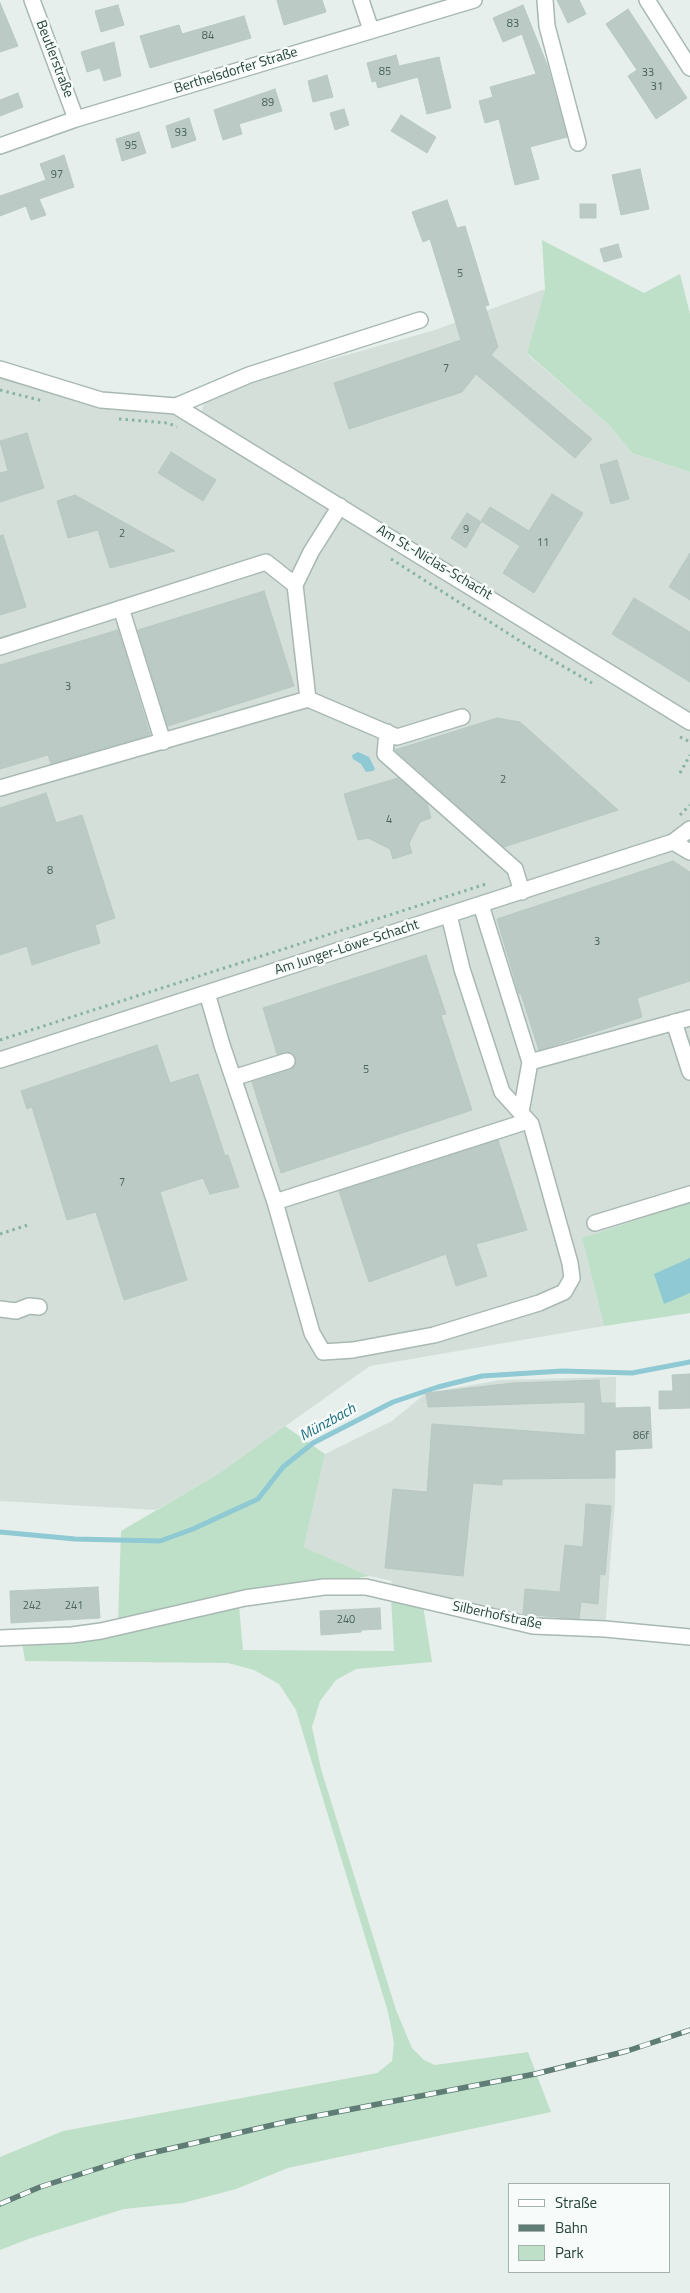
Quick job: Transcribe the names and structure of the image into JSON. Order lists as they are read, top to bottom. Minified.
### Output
{"streets":{"street":["Beutlerstraße","Berthelsdorfer Straße","Am St.-Niclas-Schacht","Am Junger-Löwe-Schacht","Silberhofstraße"]},"crossings":[["Beutlerstraße","Berthelsdorfer Straße"]],"water":["Münzbach"],"house_numbers":["83","84","85","33","31","89","93","95","97","5","7","9","2","11","3","2","4","8","3","5","7","86f","242","241","240"],"legend":["Straße","Bahn","Park"]}
